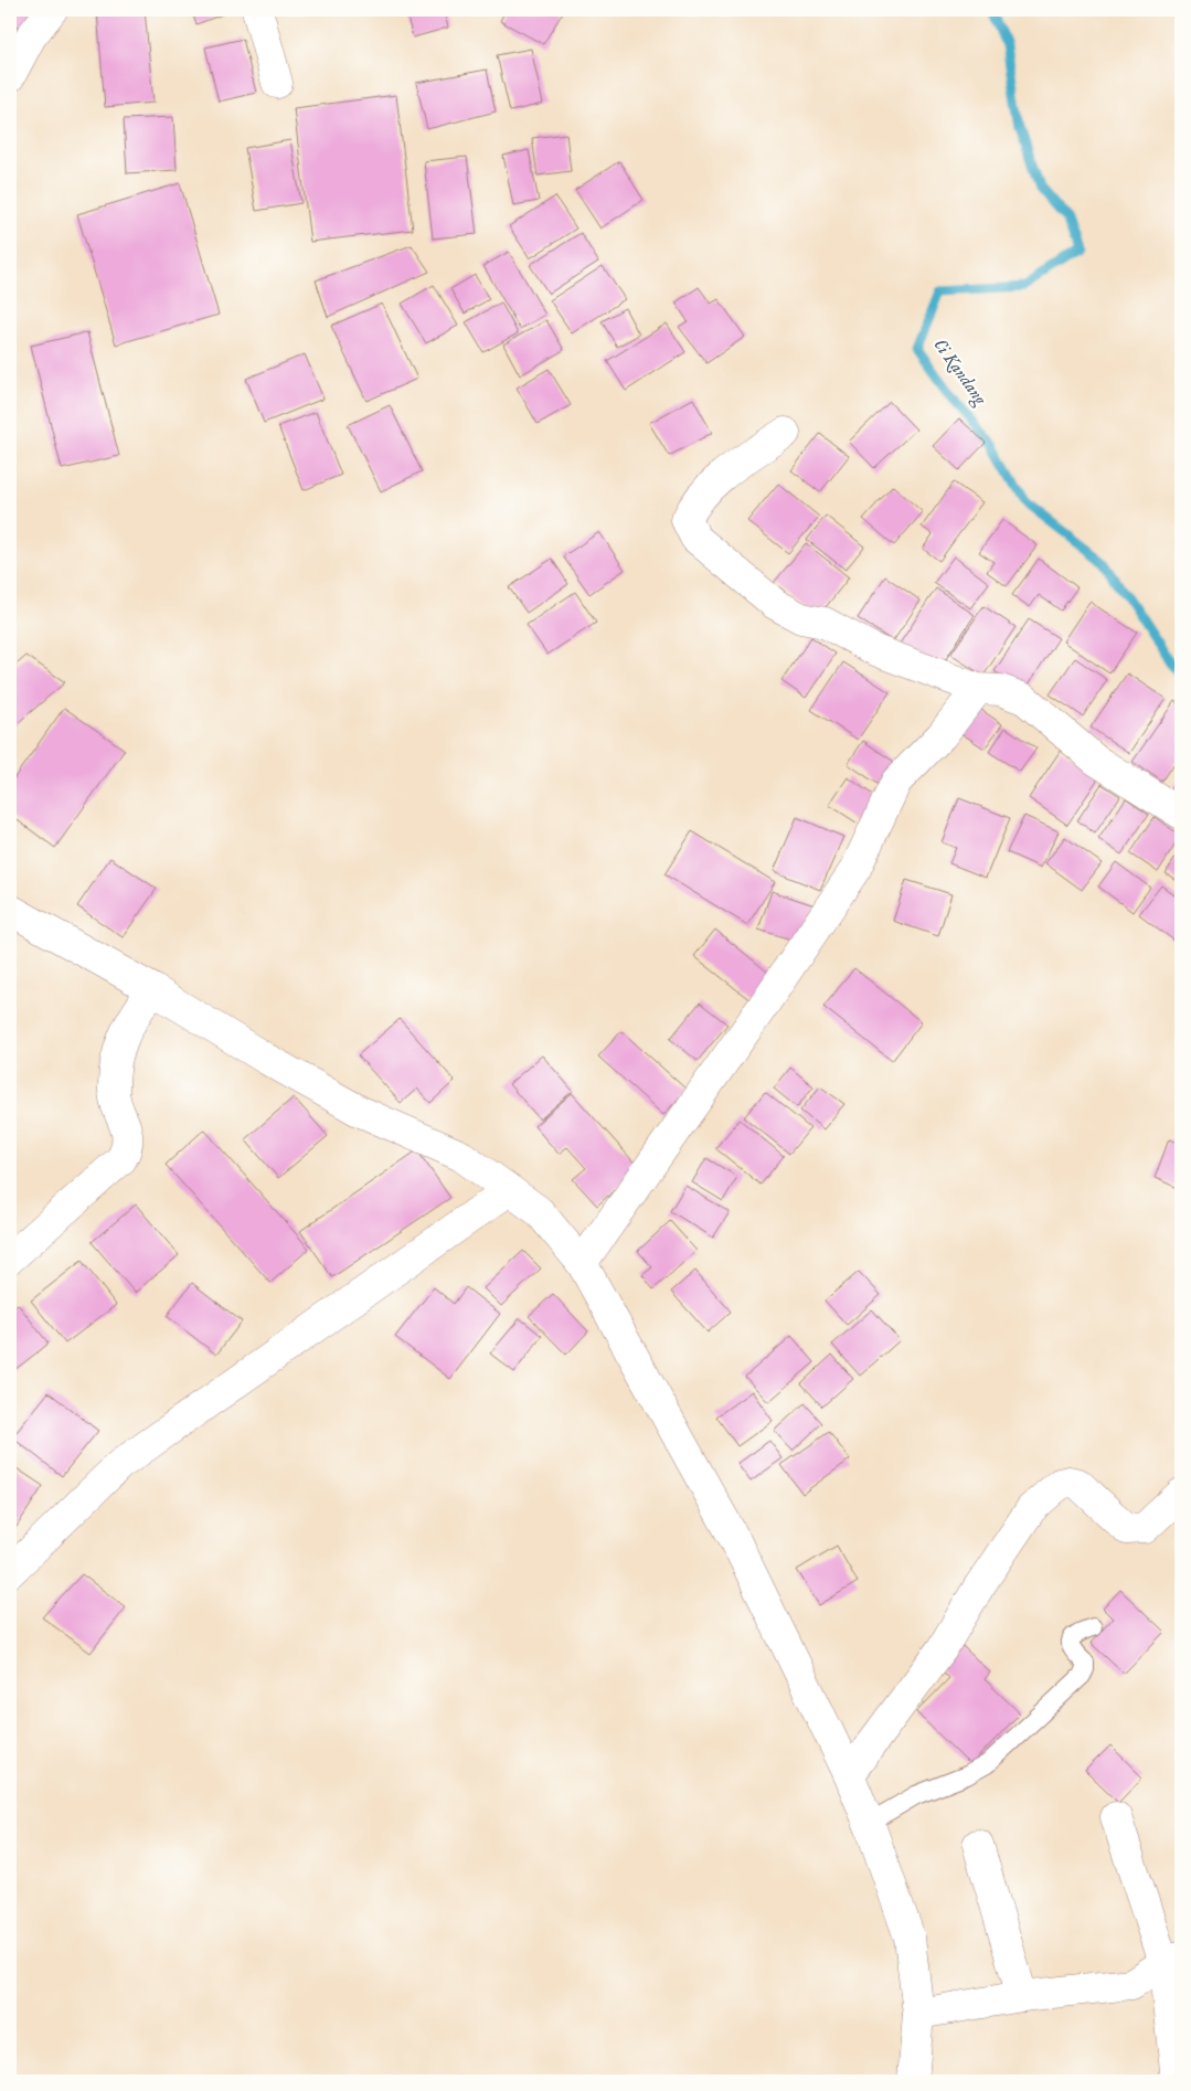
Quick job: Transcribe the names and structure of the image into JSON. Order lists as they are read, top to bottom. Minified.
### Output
{"water":["Ci Kandang"]}
